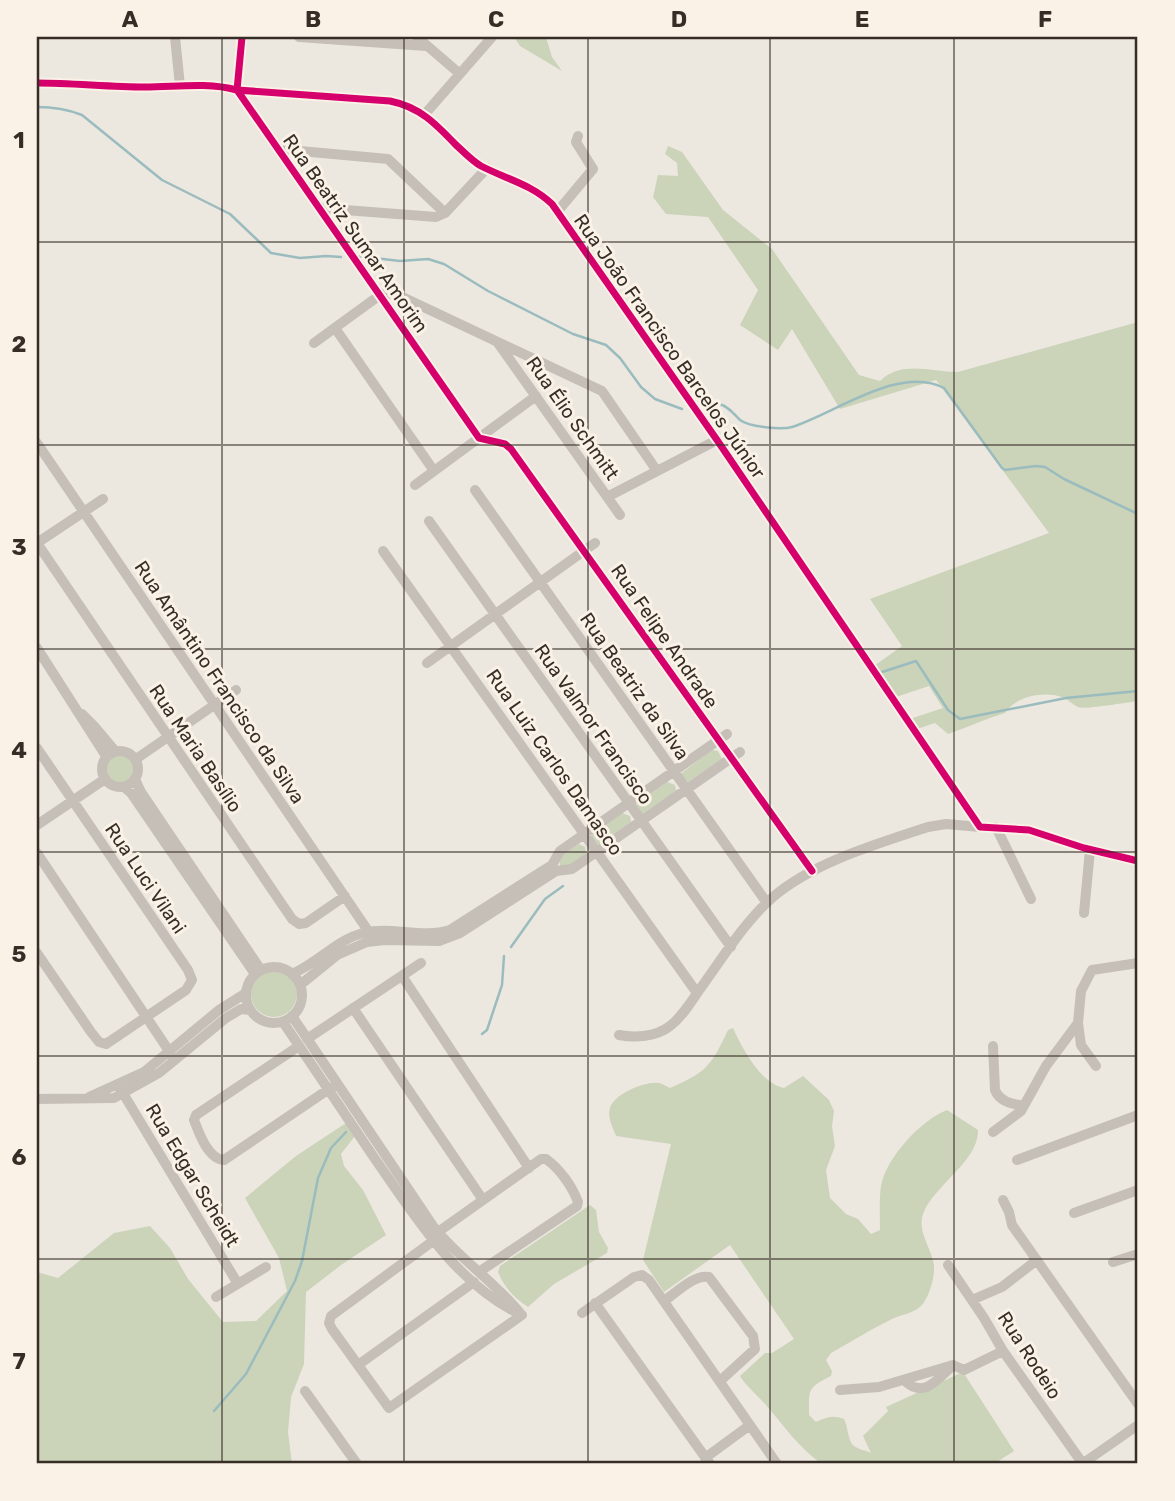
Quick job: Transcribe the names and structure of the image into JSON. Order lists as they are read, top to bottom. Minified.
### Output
{"streets":{"street":["Rua Beatriz Sumar Amorim","Rua João Francisco Barcelos Júnior","Rua Élio Schmitt","Rua Felipe Andrade","Rua Amântino Francisco da Silva","Rua Beatriz da Silva","Rua Valmor Francisco","Rua Maria Basílio","Rua Luiz Carlos Damasco","Rua Luci Vilani","Rua Edgar Scheidt","Rua Rodeio"]},"crossings":[["Rua Beatriz Sumar Amorim","Rua João Francisco Barcelos Júnior"],["Rua Beatriz Sumar Amorim","Rua Felipe Andrade"],["Rua Amântino Francisco da Silva","Rua Maria Basílio"]],"grid":{"columns":["A","B","C","D","E","F"],"rows":["1","2","3","4","5","6","7"]}}
